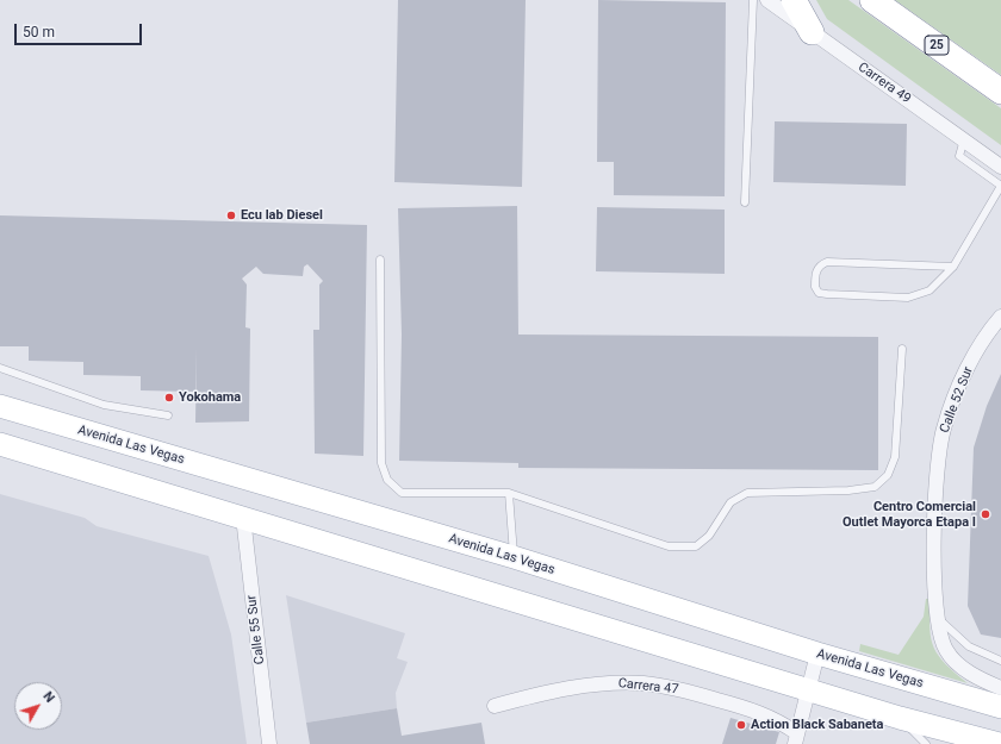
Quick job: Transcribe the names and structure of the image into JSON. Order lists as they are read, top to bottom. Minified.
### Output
{"streets":{"highway":["25"],"main road":["Avenida Las Vegas"],"street":["Carrera 49","Calle 52 Sur","Calle 55 Sur","Carrera 47"]},"places":["Ecu lab Diesel","Yokohama","Centro Comercial Outlet Mayorca Etapa I","Action Black Sabaneta"],"scale_bar":"50 m","north":"top right"}
